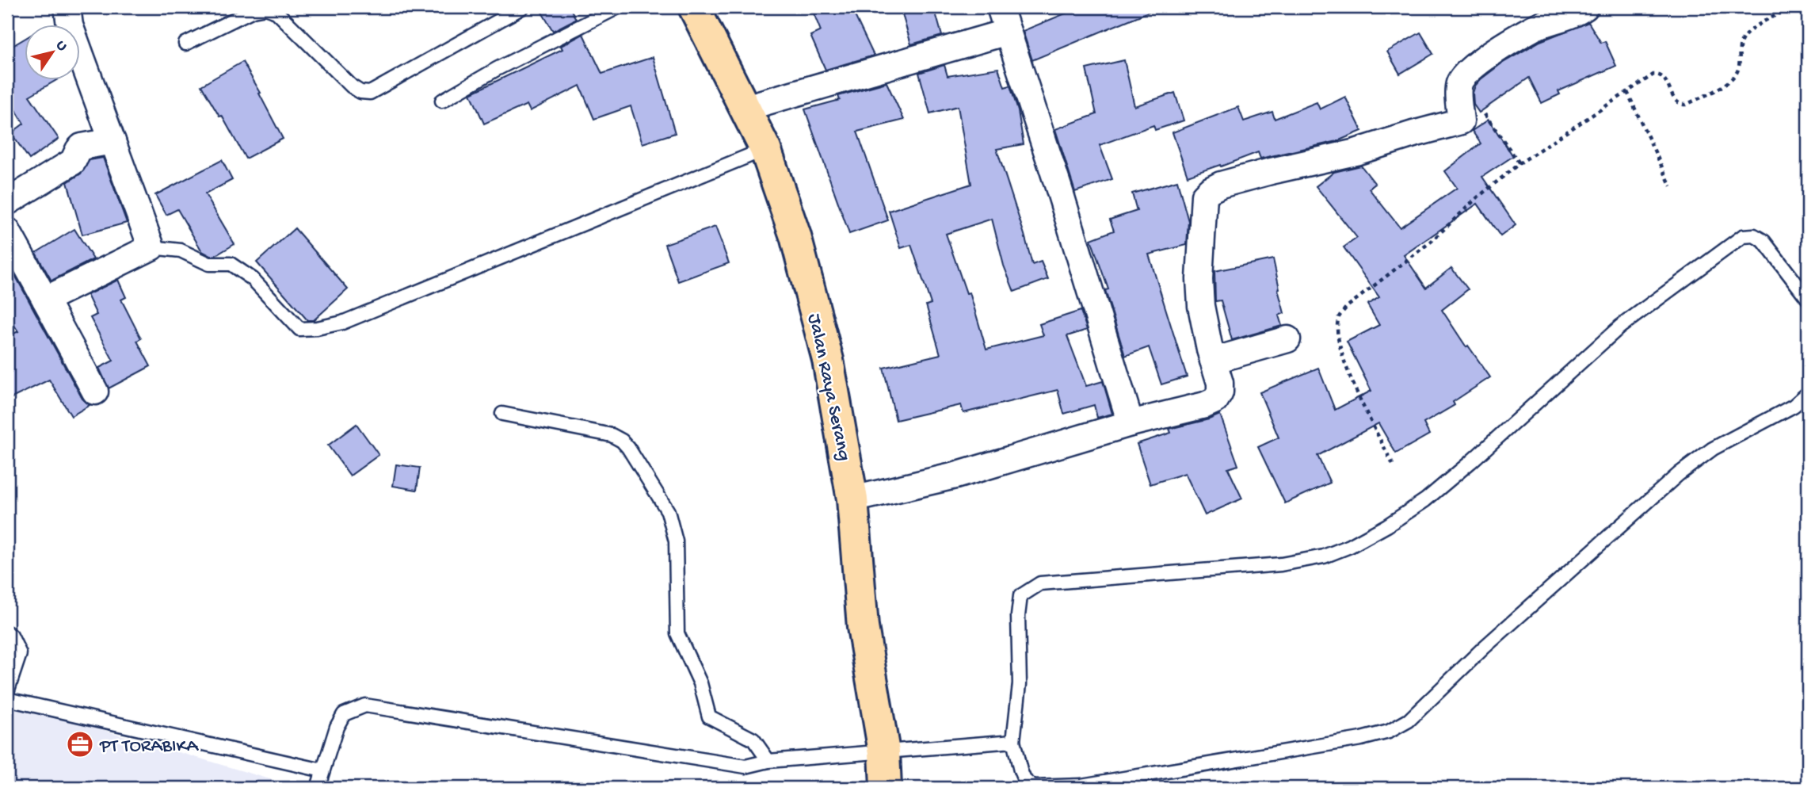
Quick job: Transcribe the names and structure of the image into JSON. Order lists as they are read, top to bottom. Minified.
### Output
{"streets":{"highway":["Jalan Raya Serang"]},"places":{"office":["PT TORABIKA"]},"north":"top right"}
